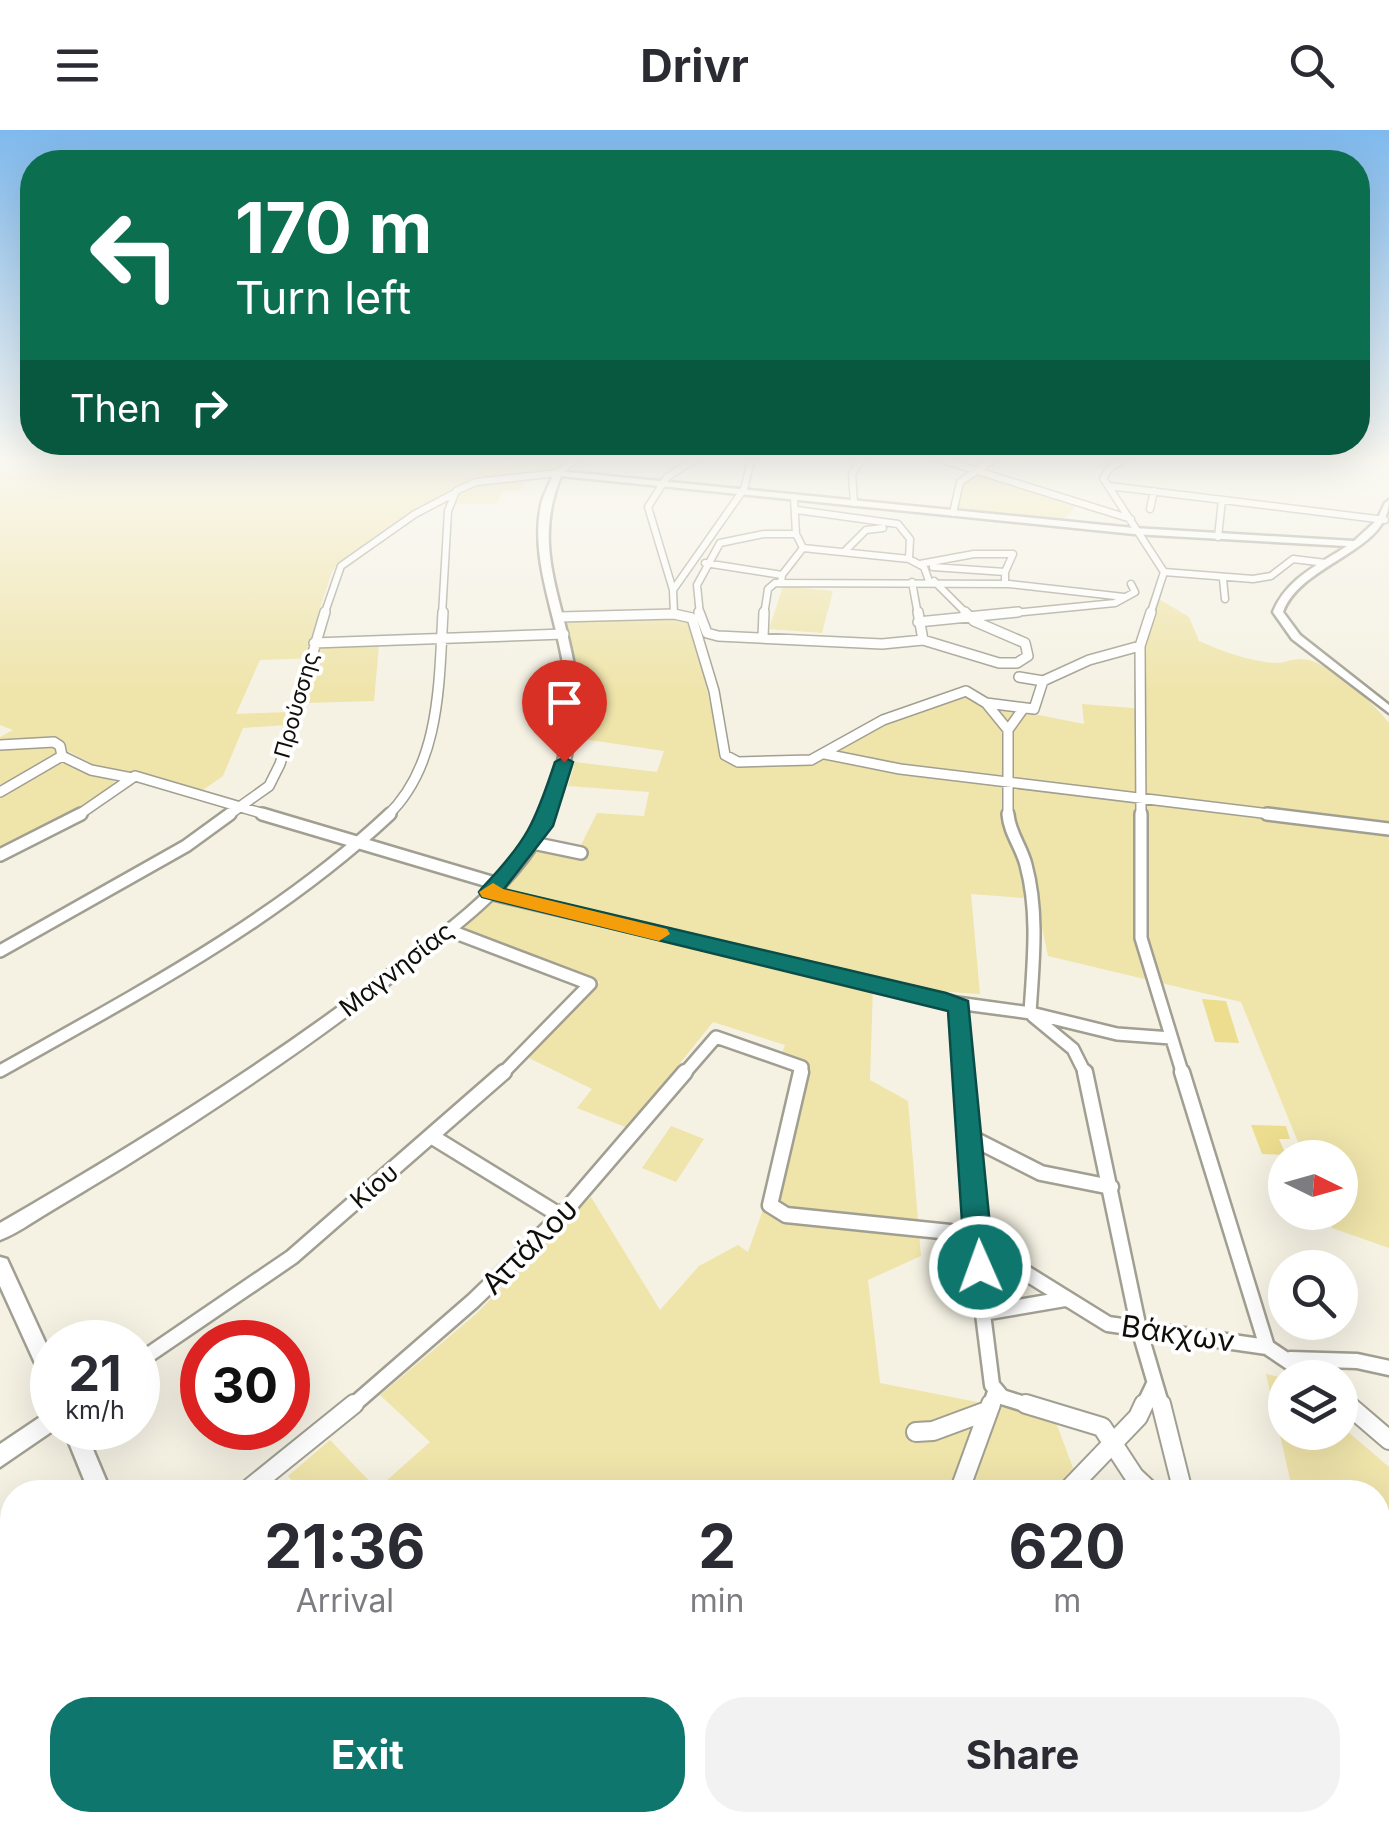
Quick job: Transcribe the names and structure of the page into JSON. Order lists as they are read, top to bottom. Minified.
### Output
{"streets":{"street":["Προύσσης","Μαγνησίας","Κίου","Αττάλου","Βάκχων"]},"crossings":[["Μαγνησίας","Κίου"],["Αττάλου","Βάκχων"]],"north":"right","page":{"header":"Drivr","turn":["170 m","Turn left"],"then":"Then","speed":"21 km/h","limit":"30","eta":["21:36","Arrival","2","min","620","m"],"buttons":["Exit","Share"]}}
